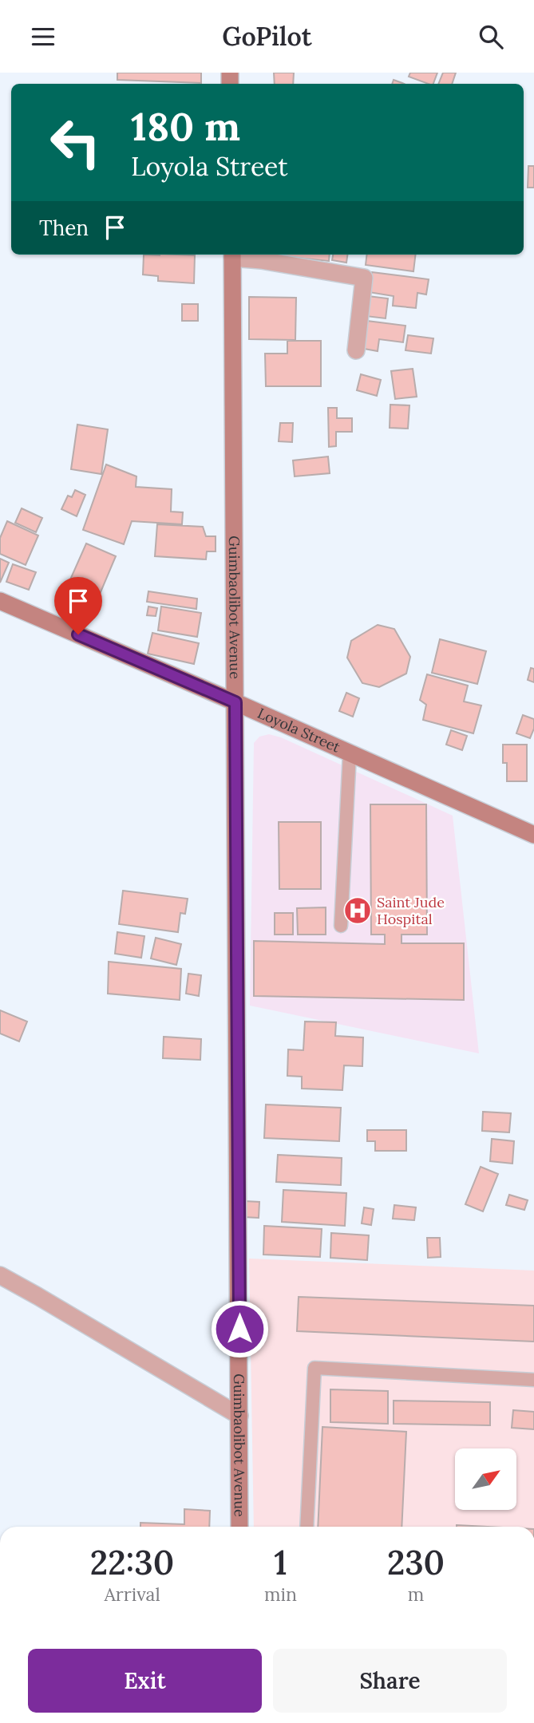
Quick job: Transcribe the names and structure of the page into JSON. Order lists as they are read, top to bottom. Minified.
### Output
{"streets":{"main road":["Guimbaolibot Avenue","Loyola Street"]},"crossings":[["Guimbaolibot Avenue","Loyola Street"]],"places":{"hospital":["Saint Jude Hospital"]},"north":"top right","page":{"header":"GoPilot","turn":["180 m","Loyola Street"],"then":"Then","eta":["22:30","Arrival","1","min","230","m"],"buttons":["Exit","Share"]}}
